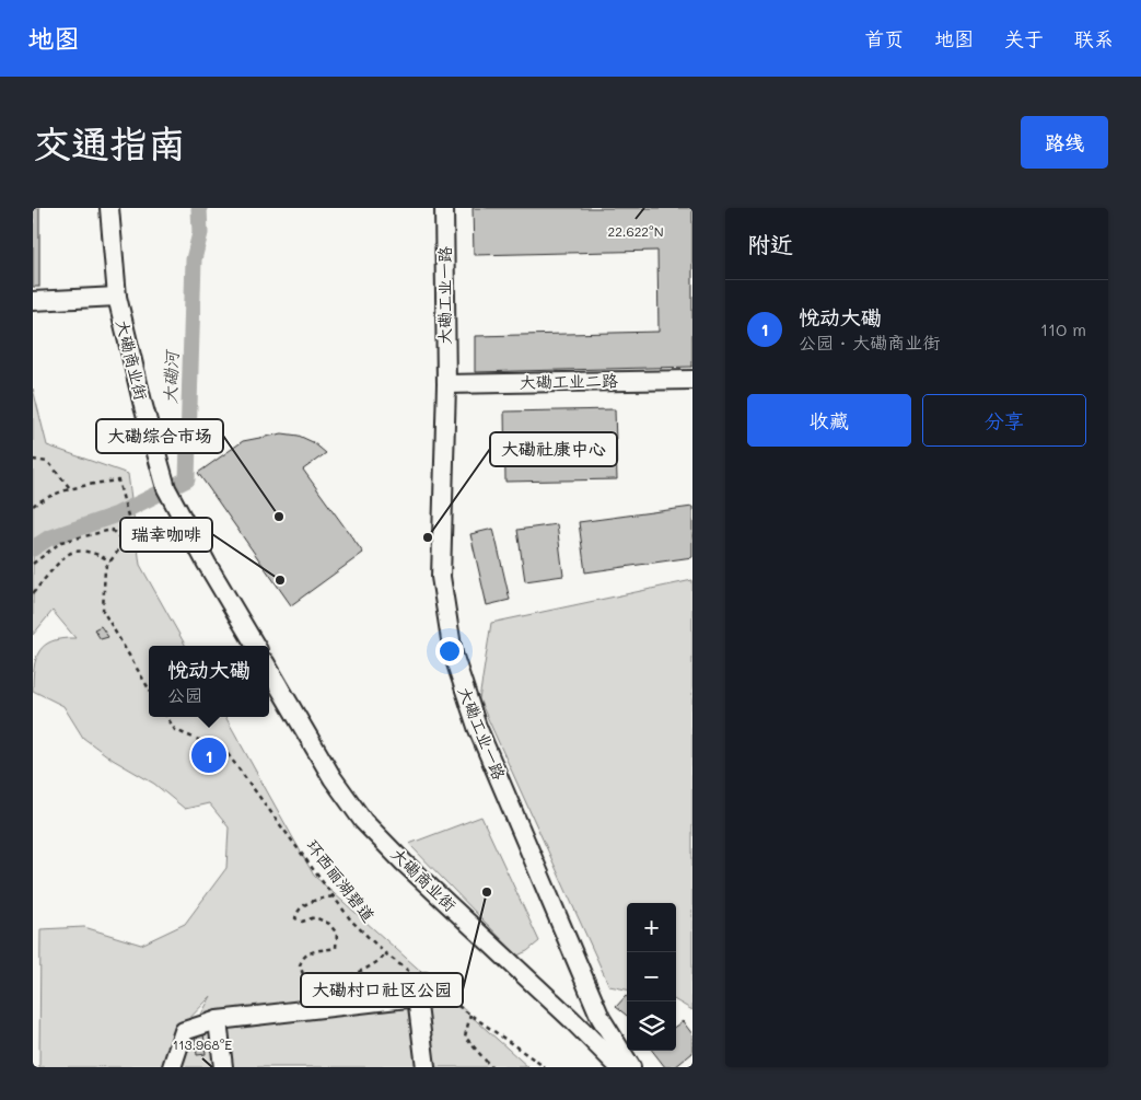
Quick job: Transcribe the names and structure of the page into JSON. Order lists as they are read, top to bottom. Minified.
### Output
{"streets":{"street":["大磡工业一路","大磡商业街","大磡工业二路"],"path":["环西丽湖碧道"]},"crossings":[["大磡工业一路","大磡工业二路"]],"water":["大磡河"],"places":["大磡综合市场","大磡社康中心","瑞幸咖啡","大磡村口社区公园"],"page":{"header":"地图","nav":["首页","地图","关于","联系"],"buttons":["路线",["收藏","分享"]],"title":"交通指南","heading":"附近","list":[{"mark":"1","name":"悦动大磡","note":"公园 · 大磡商业街","value":"110 m"}],"popup":["悦动大磡","公园"],"pins":"1","map_buttons":["+","−"]},"coordinates":["22.622°N","113.968°E"]}
